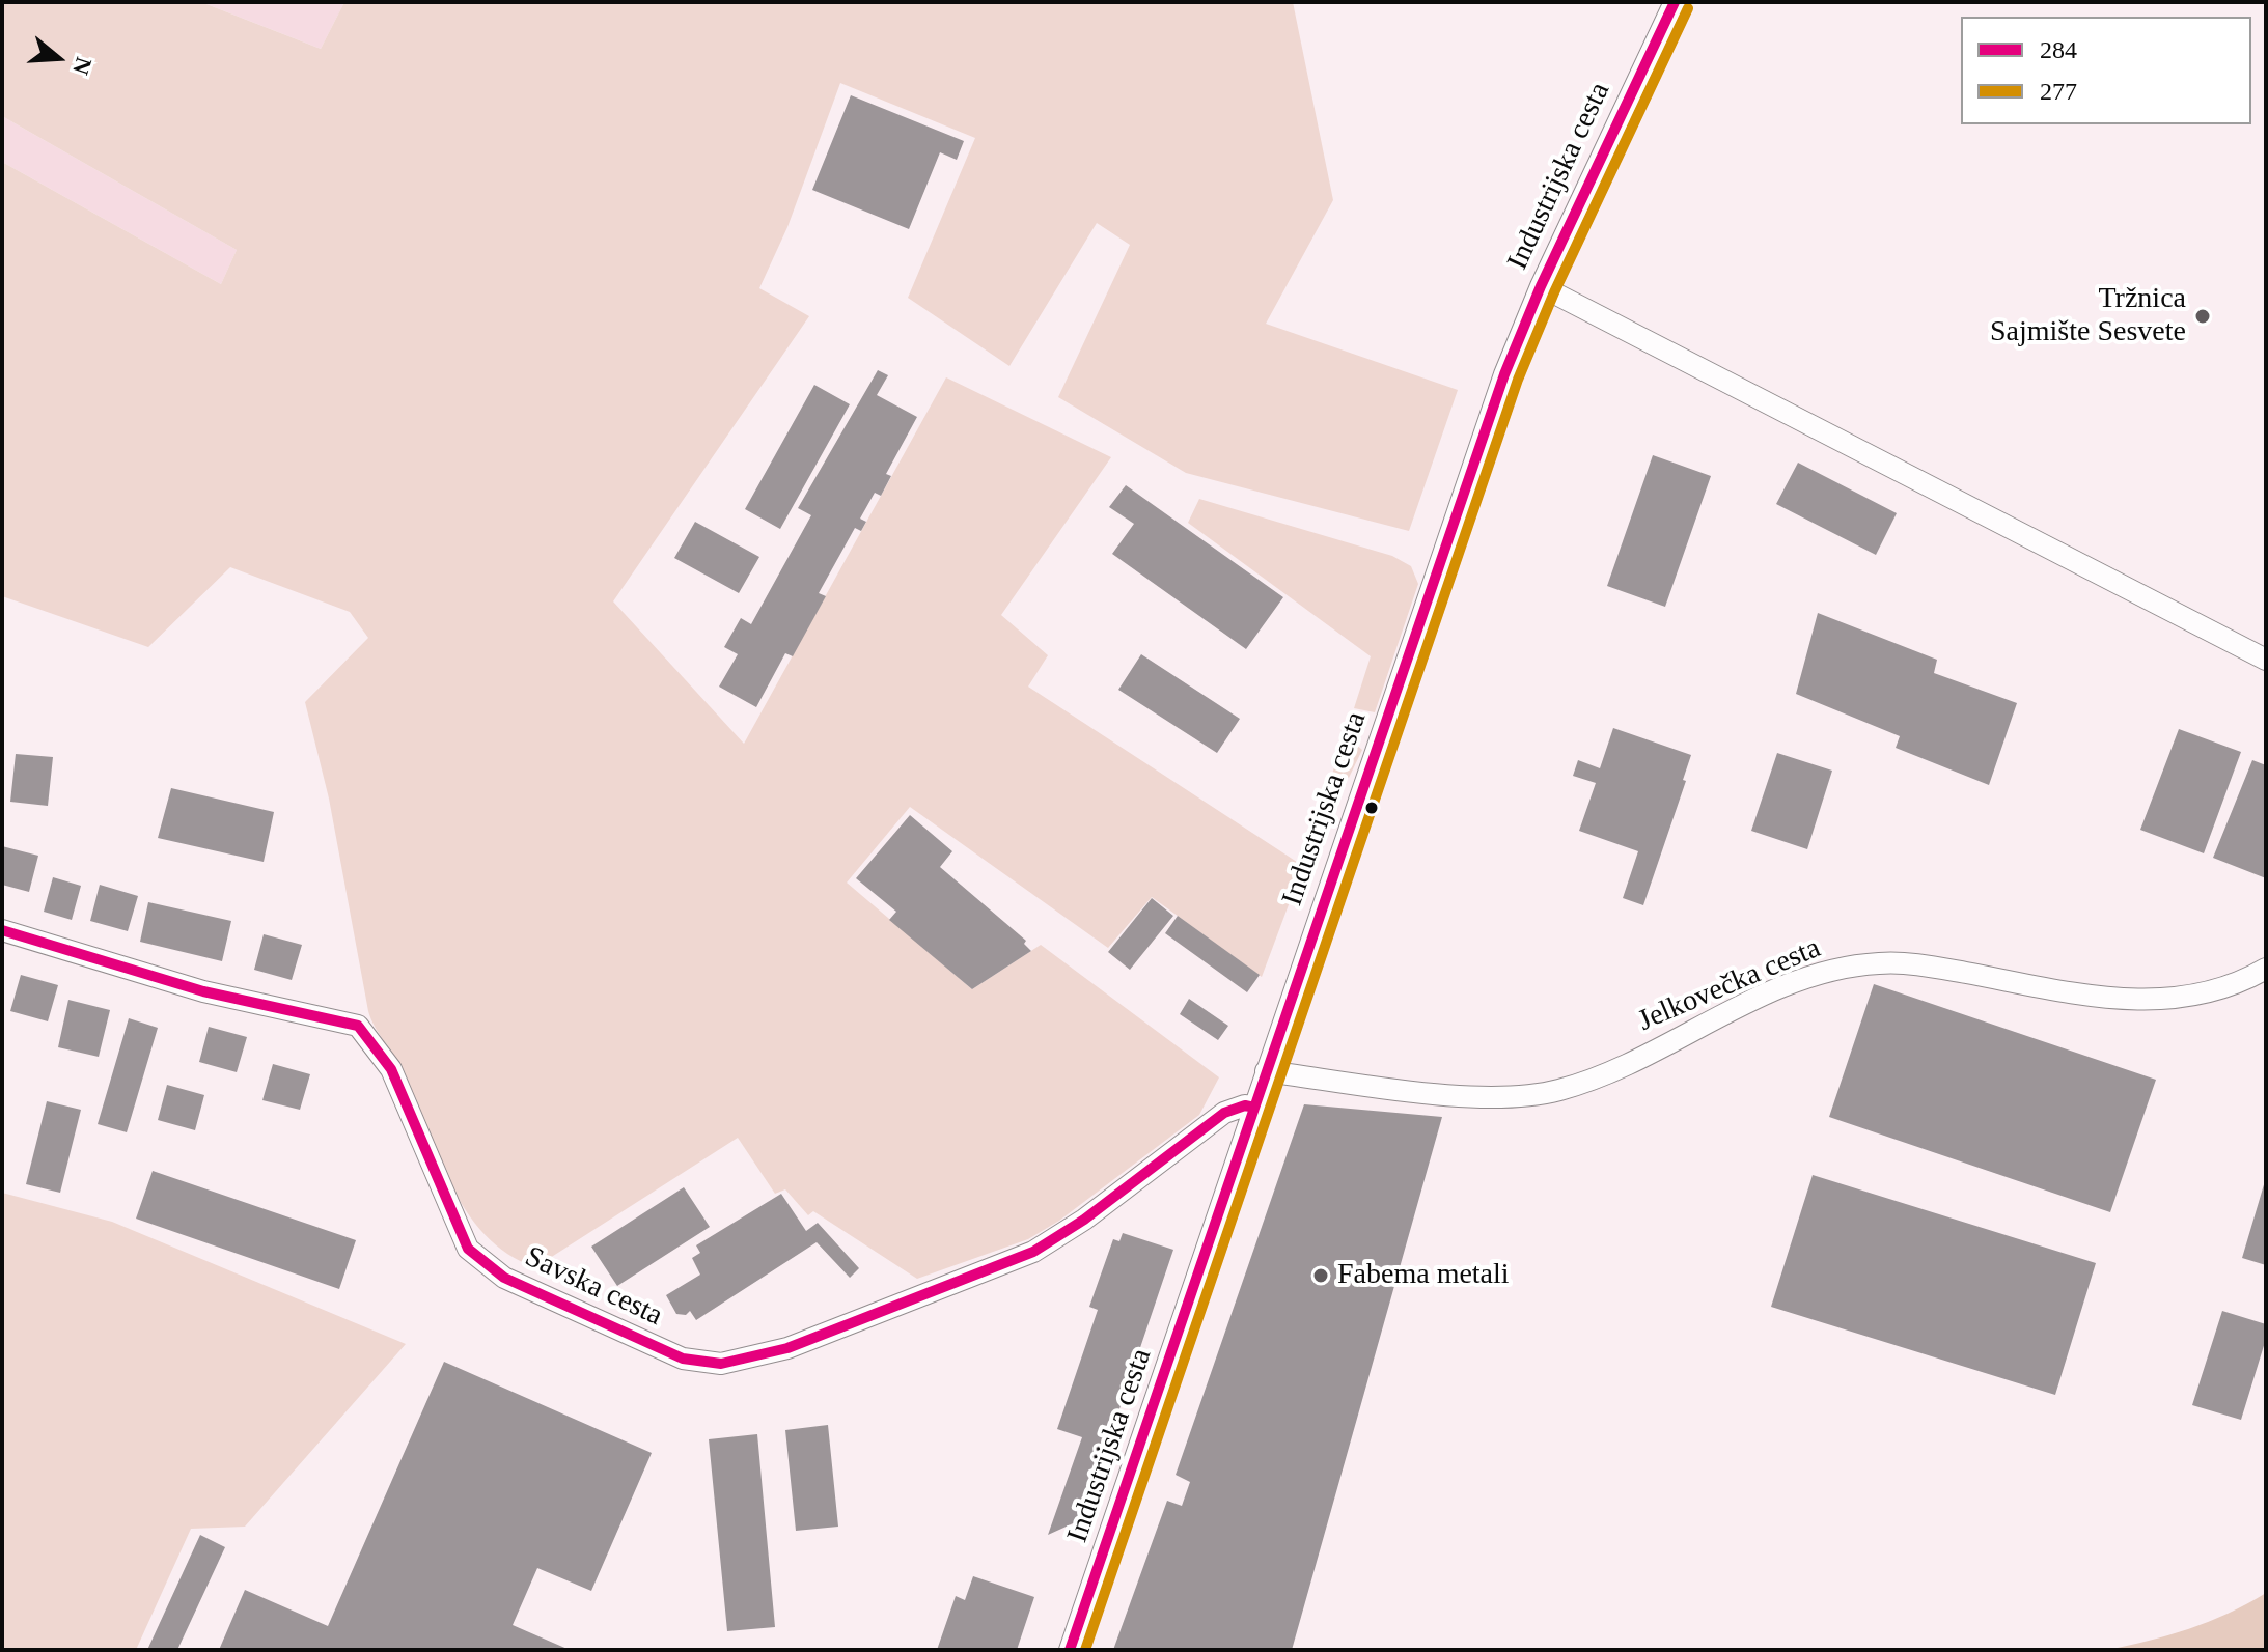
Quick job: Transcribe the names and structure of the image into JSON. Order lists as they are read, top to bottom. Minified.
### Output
{"streets":{"street":["Industrijska cesta","Jelkovečka cesta","Savska cesta"]},"crossings":[["Industrijska cesta","Jelkovečka cesta"],["Industrijska cesta","Savska cesta"]],"places":["Tržnica Sajmište Sesvete","Fabema metali"],"lines":["transit line 284","transit line 277"],"legend":["284","277"],"north":"right"}
